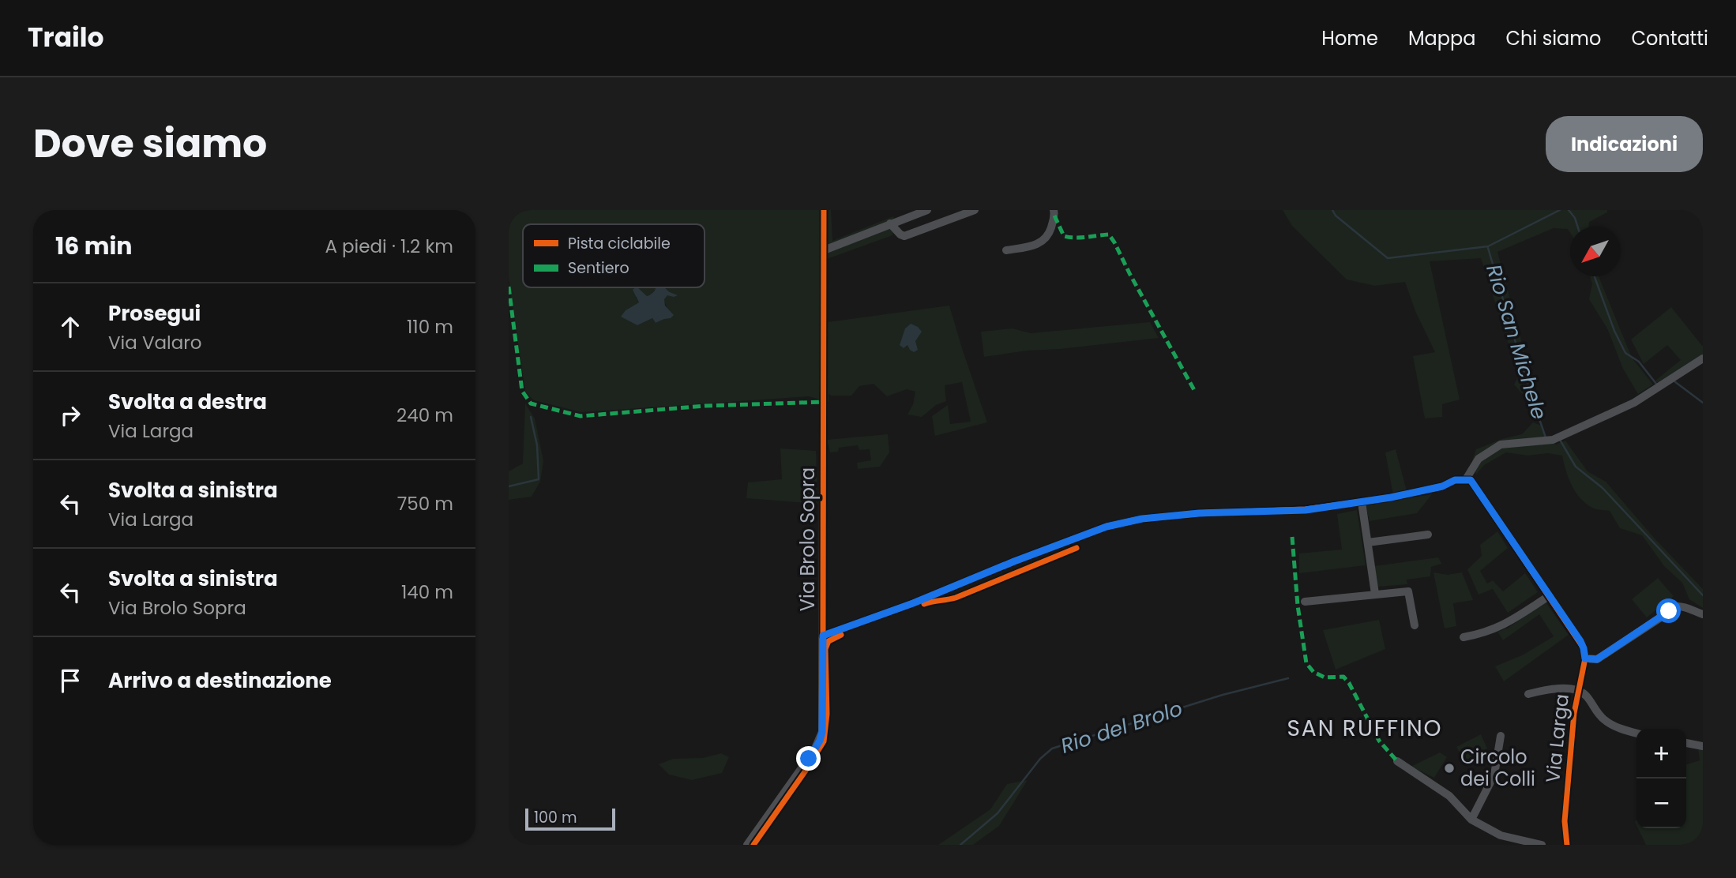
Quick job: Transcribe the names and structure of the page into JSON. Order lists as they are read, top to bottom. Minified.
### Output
{"streets":{"street":["Via Brolo Sopra","Via Larga"]},"districts":["SAN RUFFINO"],"water":["Rio San Michele","Rio del Brolo"],"places":["Circolo dei Colli"],"legend":["Pista ciclabile","Sentiero"],"scale_bar":"100 m","north":"bottom left","page":{"header":"Trailo","nav":["Home","Mappa","Chi siamo","Contatti"],"title":"Dove siamo","buttons":"Indicazioni","heading":["16 min","A piedi · 1.2 km"],"list":[["Prosegui","Via Valaro","110 m"],["Svolta a destra","Via Larga","240 m"],["Svolta a sinistra","Via Larga","750 m"],["Svolta a sinistra","Via Brolo Sopra","140 m"],"Arrivo a destinazione"],"map_buttons":["+","−"],"scale":"100 m"}}
